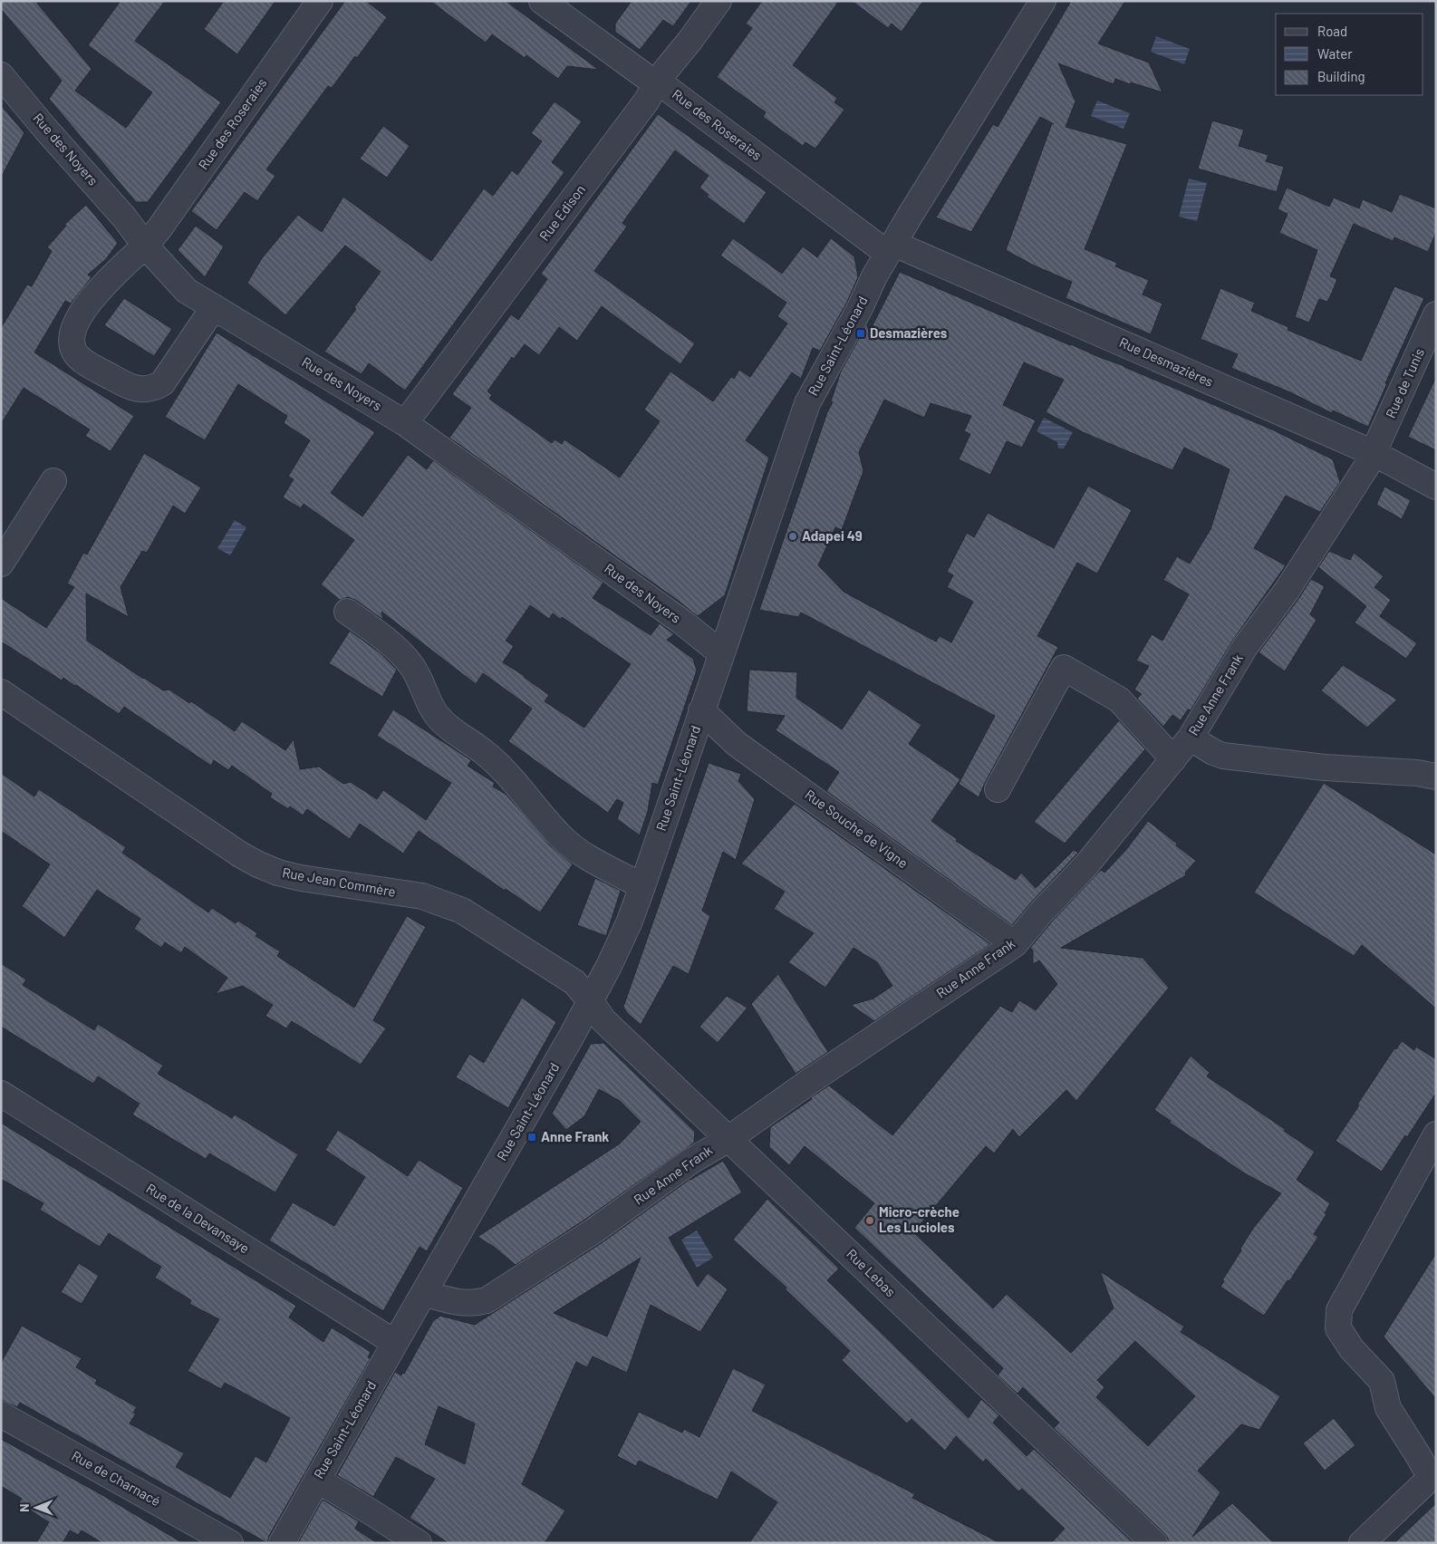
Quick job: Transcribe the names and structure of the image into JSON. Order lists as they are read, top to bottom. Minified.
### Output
{"streets":{"street":["Rue des Roseraies","Rue des Noyers","Rue Edison","Rue Saint-Léonard","Rue Desmazières","Rue de Tunis","Rue Anne Frank","Rue Souche de Vigne","Rue Jean Commère","Rue de la Devansaye","Rue Lebas","Rue de Charnacé"]},"crossings":[["Rue des Roseraies","Rue des Noyers"],["Rue des Roseraies","Rue Edison"],["Rue des Roseraies","Rue Saint-Léonard"],["Rue des Roseraies","Rue Desmazières"],["Rue des Noyers","Rue Edison"],["Rue des Noyers","Rue Saint-Léonard"],["Rue Saint-Léonard","Rue Desmazières"],["Rue Saint-Léonard","Rue Anne Frank"],["Rue Saint-Léonard","Rue Souche de Vigne"],["Rue Saint-Léonard","Rue Jean Commère"],["Rue Saint-Léonard","Rue de la Devansaye"],["Rue Saint-Léonard","Rue Lebas"],["Rue Desmazières","Rue de Tunis"],["Rue Desmazières","Rue Anne Frank"],["Rue de Tunis","Rue Anne Frank"],["Rue Anne Frank","Rue Souche de Vigne"],["Rue Anne Frank","Rue Lebas"],["Rue Jean Commère","Rue Lebas"]],"places":{"transit":["Desmazières","Anne Frank"],"other":["Adapei 49","Micro-crèche Les Lucioles"]},"legend":["Road","Water","Building"],"north":"left"}
